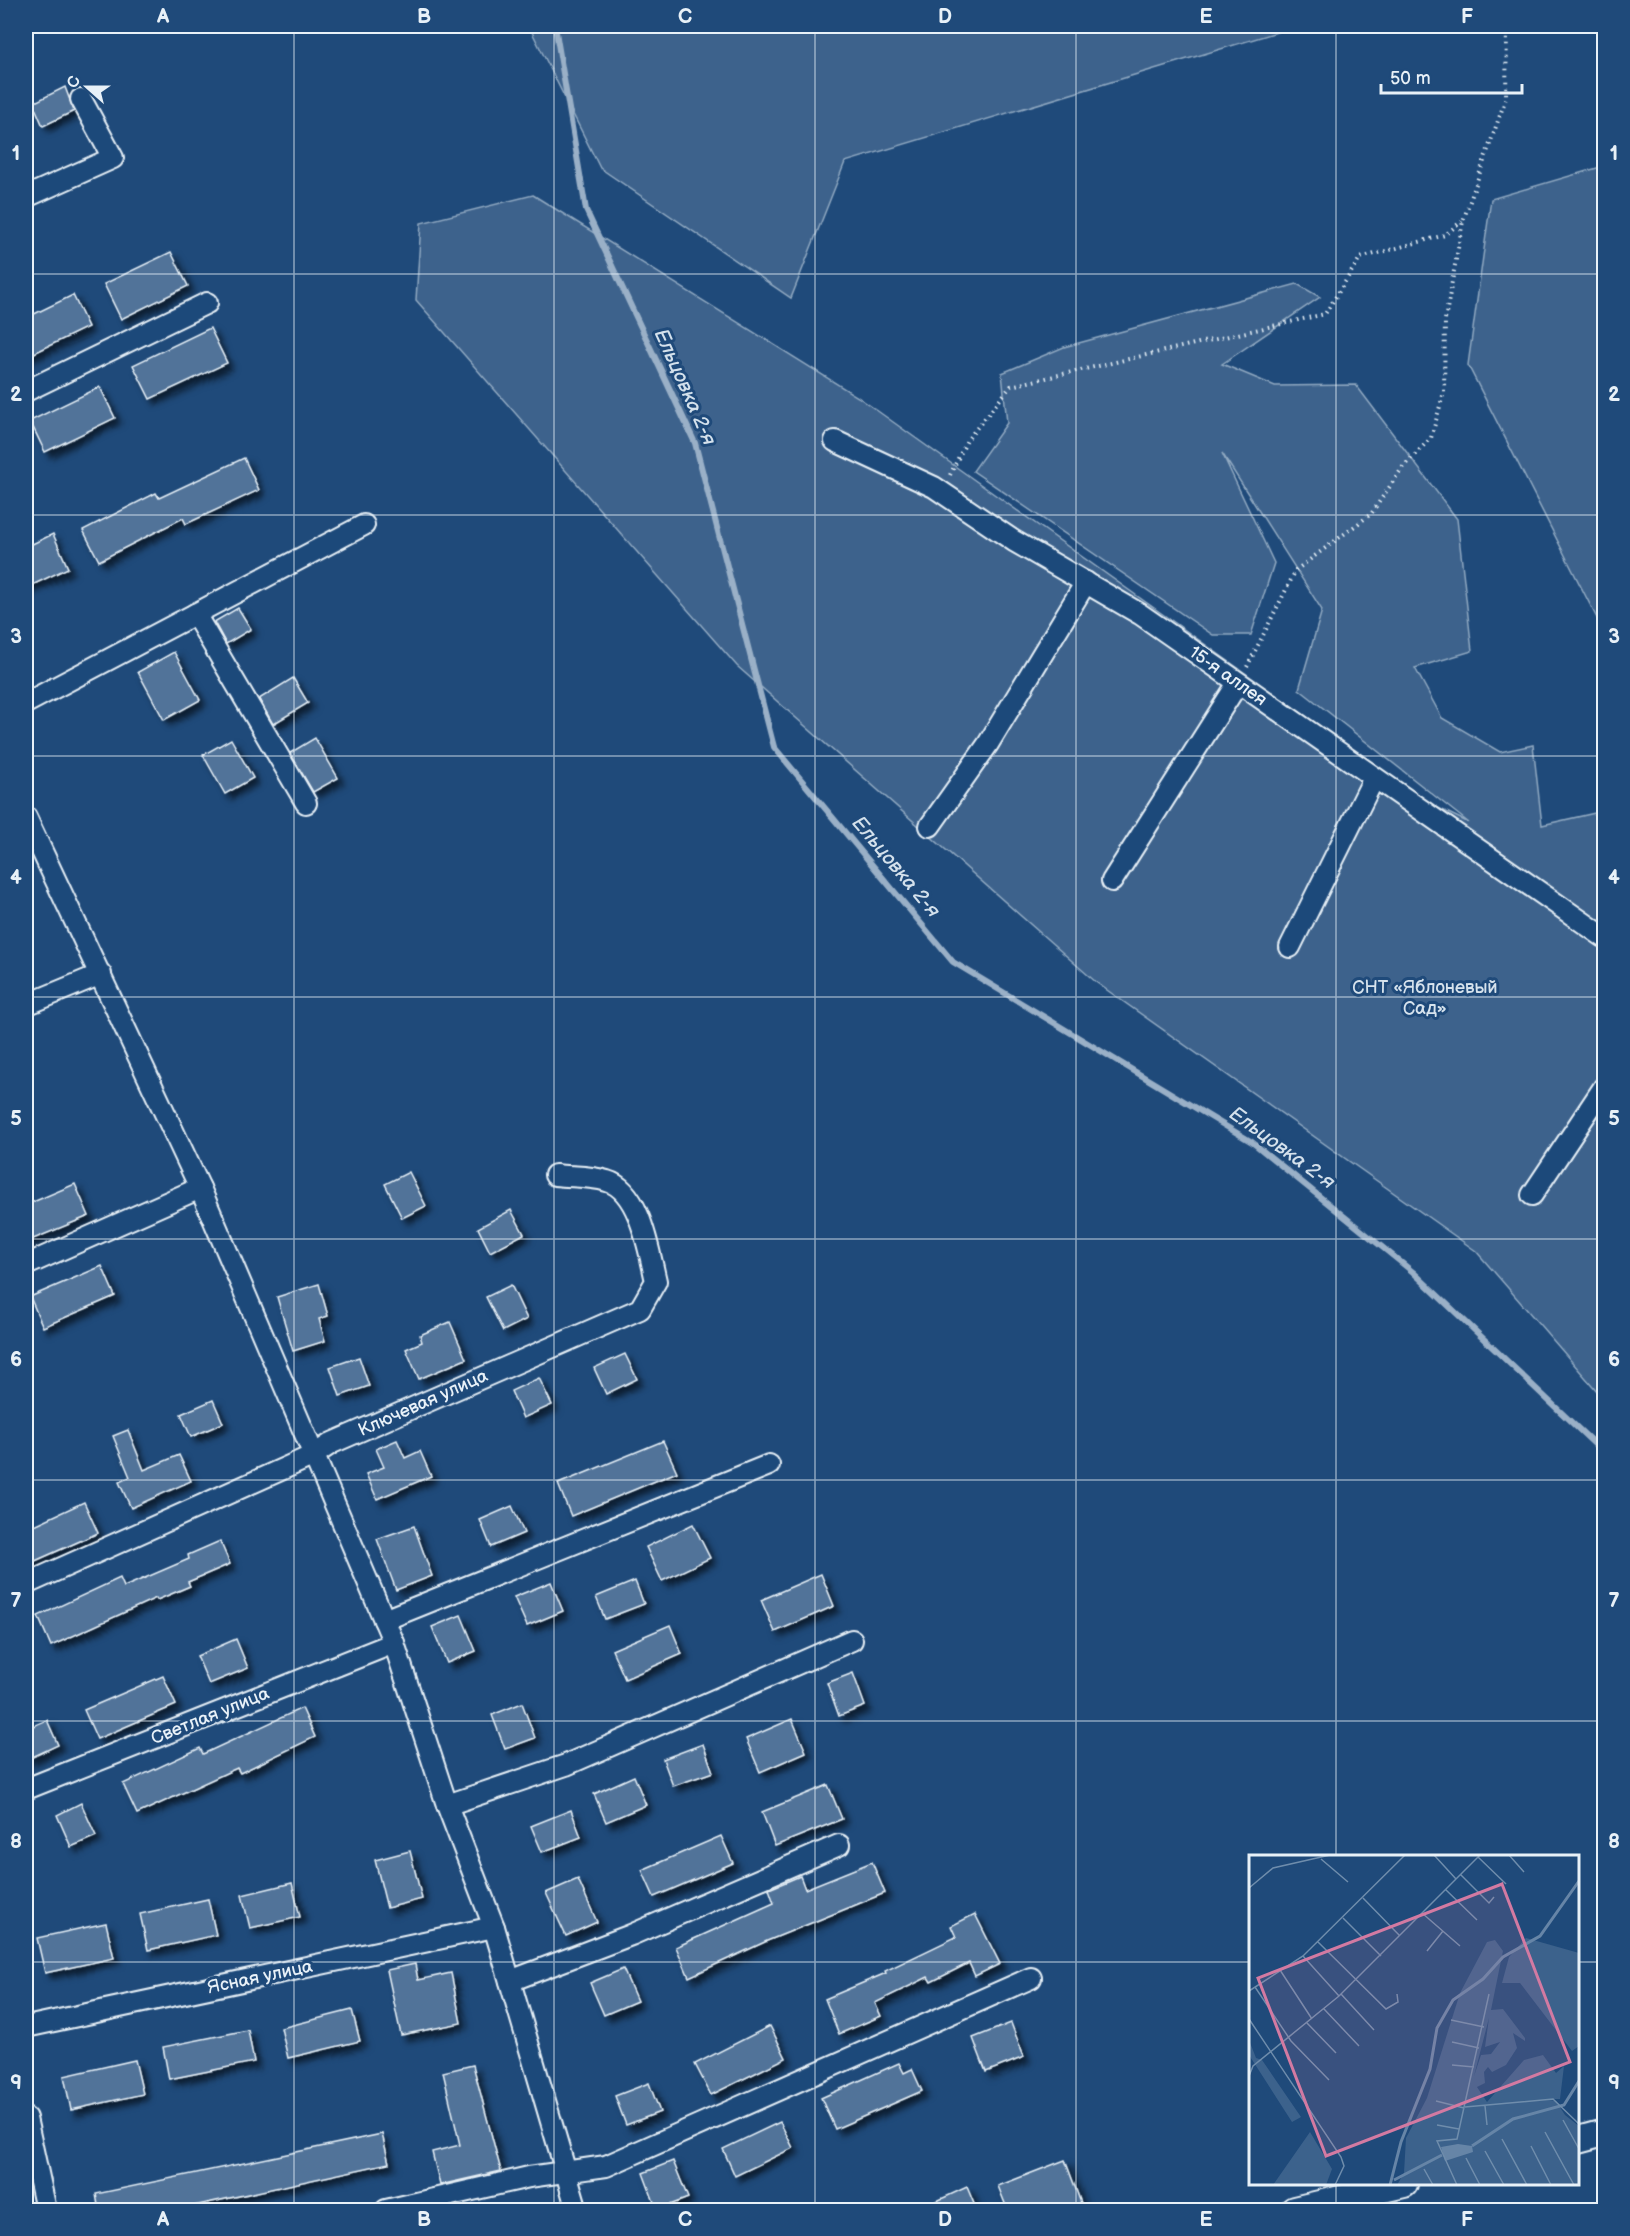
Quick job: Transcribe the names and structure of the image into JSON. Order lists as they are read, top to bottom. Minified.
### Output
{"streets":{"street":["15-я аллея","Ключевая улица","Светлая улица","Ясная улица"]},"water":["Ельцовка 2-я"],"parks":["СНТ «Яблоневый Сад»"],"scale_bar":"50 m","north":"left","grid":{"columns":["A","B","C","D","E","F"],"rows":["1","2","3","4","5","6","7","8","9"]}}
